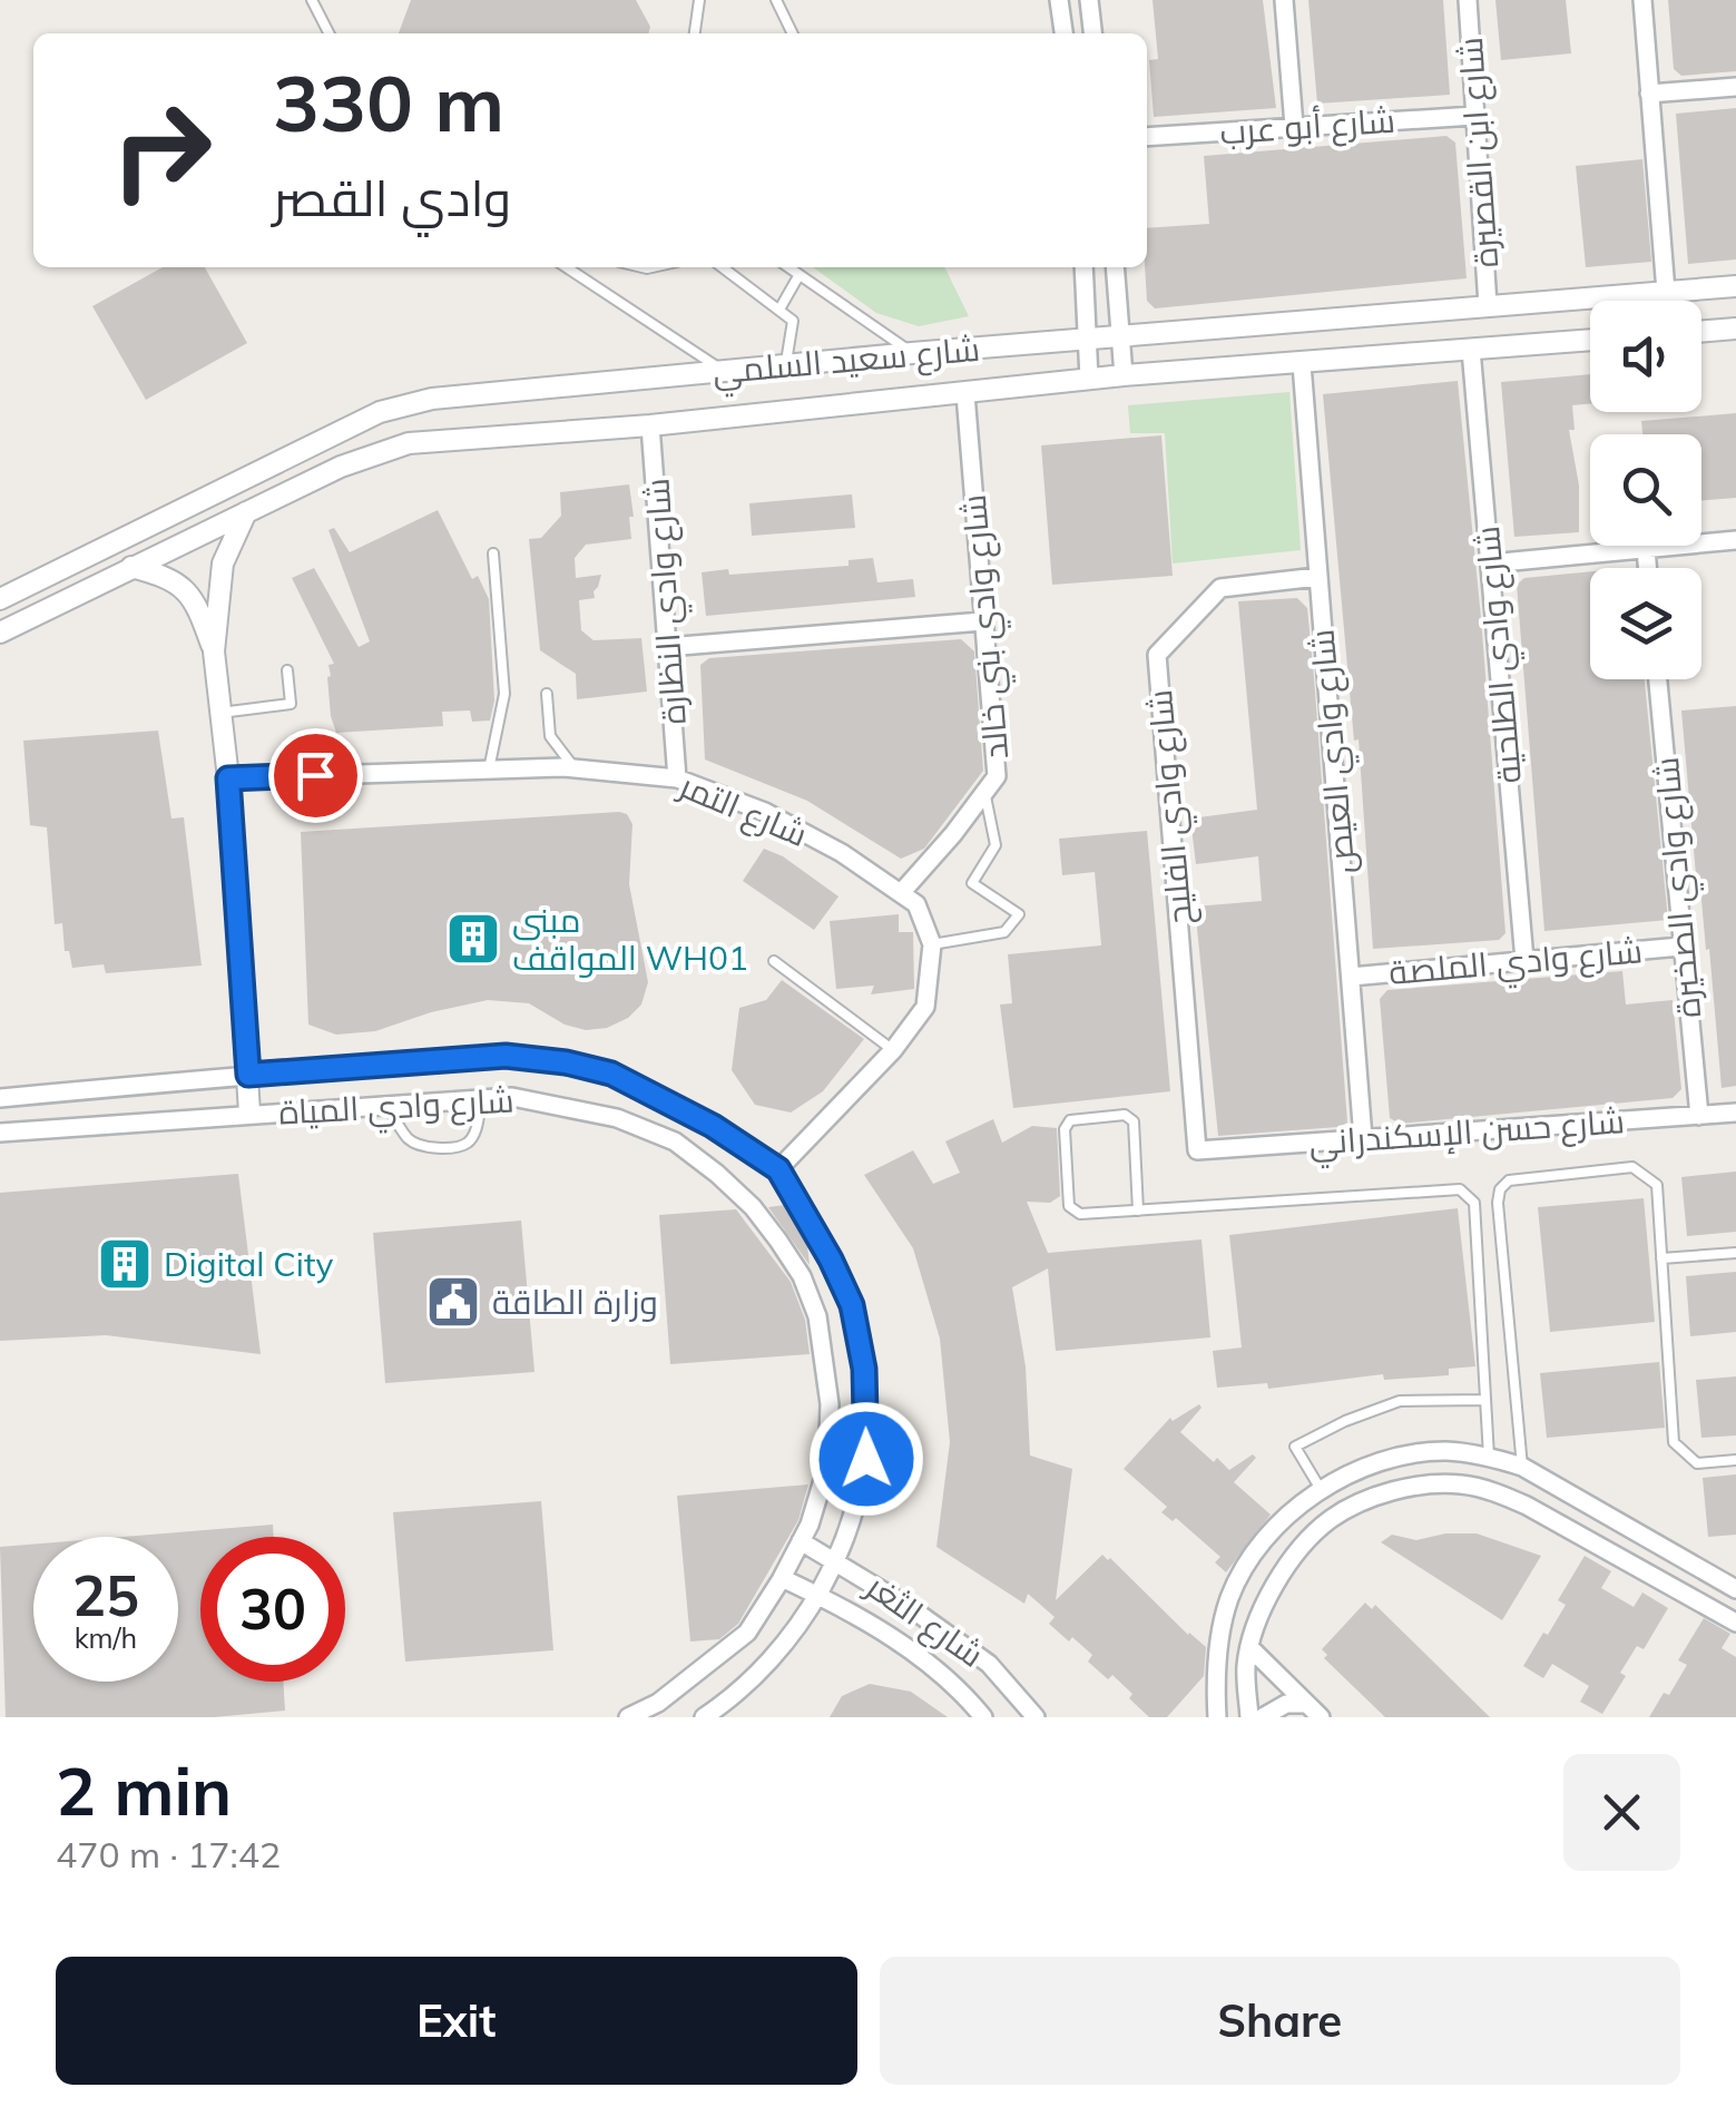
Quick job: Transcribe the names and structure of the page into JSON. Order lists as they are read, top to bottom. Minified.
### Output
{"streets":{"street":["شارع أبو عرب","شارع ابن القصيرة","شارع سعيد السلمي","شارع وادي النظارة","شارع وادي بني خالد","شارع وادي الطلحية","شارع وادي العيص","شارع وادي الفليح","شارع التمر","شارع وادي الصخيرة","شارع وادي الملصة","شارع وادي المياة","شارع حسن الإسكندراني","شارع الثغر"]},"crossings":[["شارع أبو عرب","شارع ابن القصيرة"],["شارع ابن القصيرة","شارع سعيد السلمي"],["شارع سعيد السلمي","شارع وادي النظارة"],["شارع سعيد السلمي","شارع وادي بني خالد"],["شارع سعيد السلمي","شارع وادي الطلحية"],["شارع سعيد السلمي","شارع وادي العيص"],["شارع وادي النظارة","شارع التمر"],["شارع وادي بني خالد","شارع التمر"],["شارع وادي الطلحية","شارع وادي الملصة"],["شارع وادي العيص","شارع وادي الفليح"],["شارع وادي العيص","شارع وادي الملصة"],["شارع وادي العيص","شارع حسن الإسكندراني"],["شارع وادي الفليح","شارع حسن الإسكندراني"],["شارع وادي الصخيرة","شارع وادي الملصة"],["شارع وادي الصخيرة","شارع حسن الإسكندراني"],["شارع وادي المياة","شارع الثغر"]],"places":{"building":["مبنى المواقف WH01","Digital City"],"public building":["وزارة الطاقة"]},"page":{"turn":["330 m","وادي القصر"],"speed":"25 km/h","limit":"30","heading":["2 min","470 m · 17:42"],"buttons":["Exit","Share"]}}
